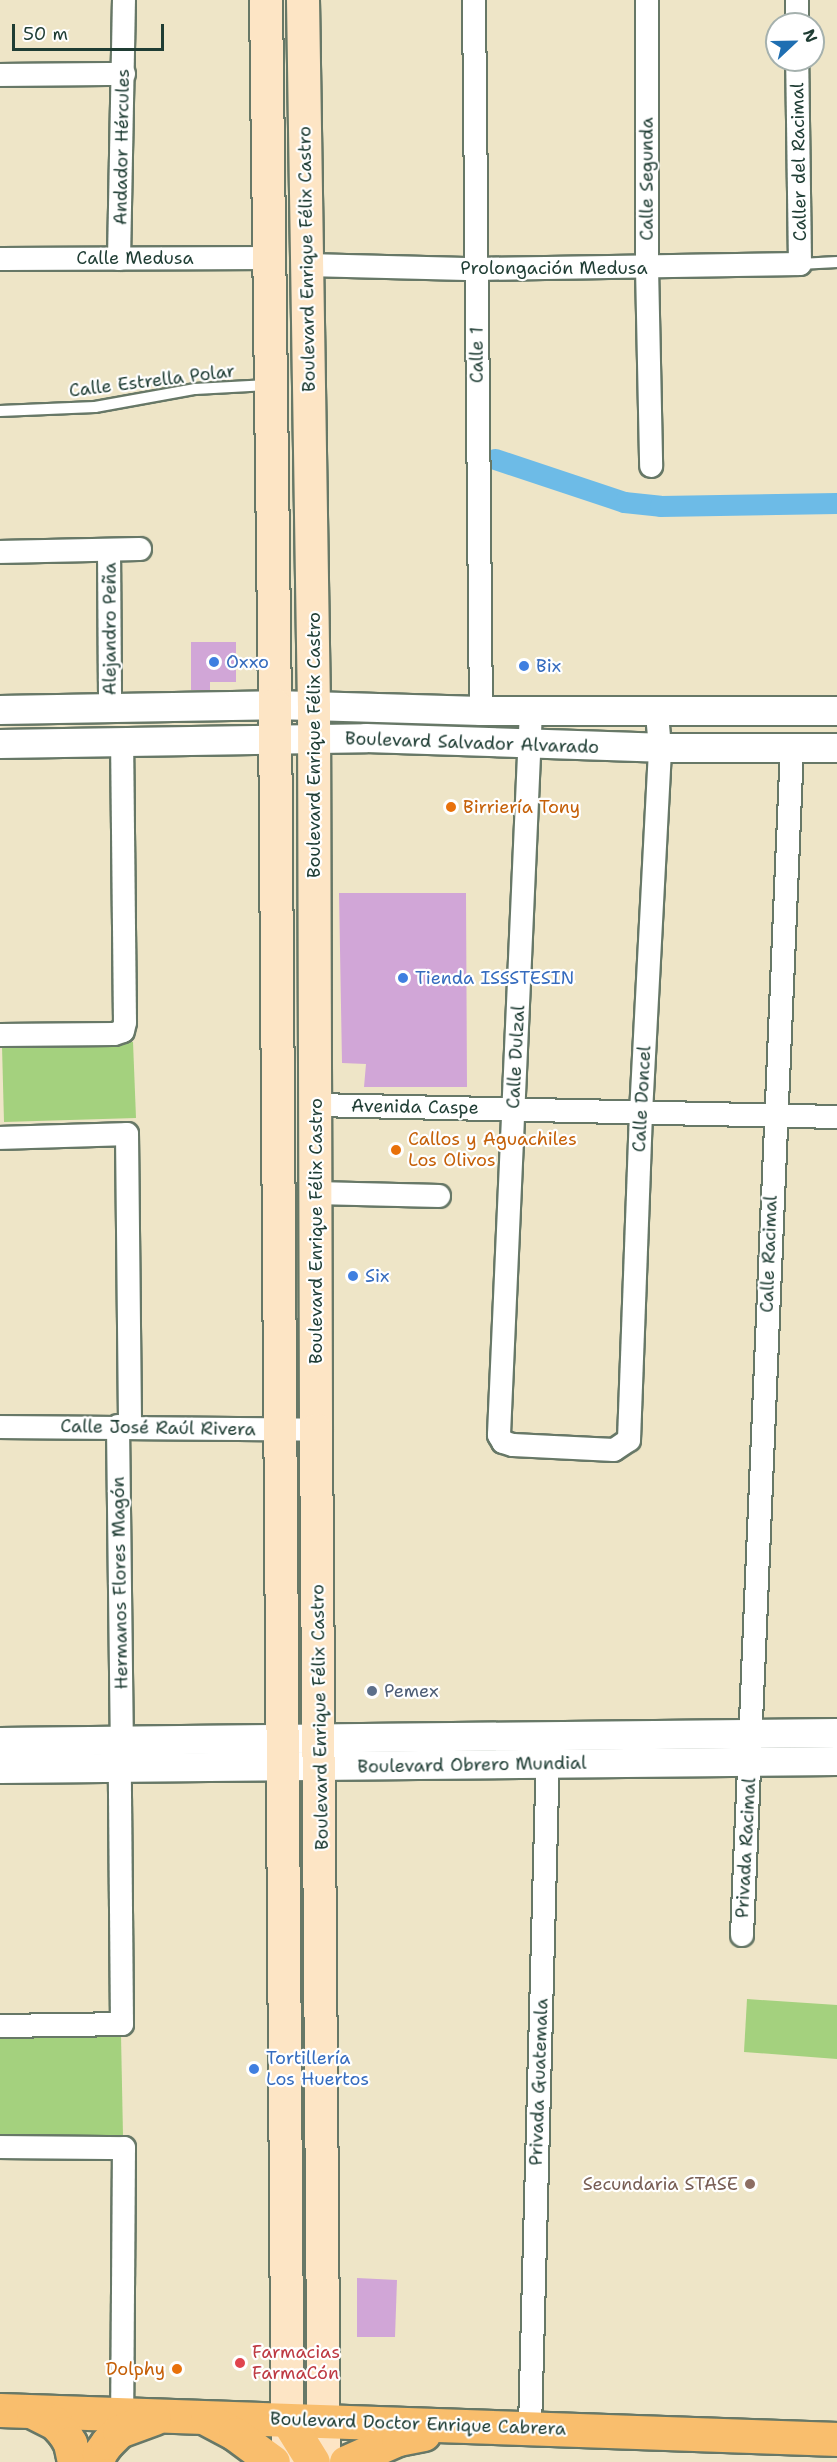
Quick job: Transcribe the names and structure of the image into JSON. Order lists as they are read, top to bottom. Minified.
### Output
{"streets":{"main road":["Boulevard Enrique Félix Castro","Boulevard Doctor Enrique Cabrera"],"street":["Andador Hércules","Caller del Racimal","Calle Segunda","Calle Medusa","Prolongación Medusa","Calle 1","Alejandro Peña","Boulevard Salvador Alvarado","Calle Dulzal","Calle Doncel","Avenida Caspe","Calle Racimal","Calle José Raúl Rivera","Hermanos Flores Magón","Boulevard Obrero Mundial","Privada Racimal","Privada Guatemala"],"lane":["Calle Estrella Polar"]},"crossings":[["Andador Hércules","Calle Medusa"],["Caller del Racimal","Prolongación Medusa"],["Calle Segunda","Prolongación Medusa"],["Calle Medusa","Boulevard Enrique Félix Castro"],["Boulevard Enrique Félix Castro","Prolongación Medusa"],["Boulevard Enrique Félix Castro","Calle Estrella Polar"],["Boulevard Enrique Félix Castro","Boulevard Salvador Alvarado"],["Boulevard Enrique Félix Castro","Avenida Caspe"],["Boulevard Enrique Félix Castro","Calle José Raúl Rivera"],["Boulevard Enrique Félix Castro","Boulevard Obrero Mundial"],["Boulevard Enrique Félix Castro","Boulevard Doctor Enrique Cabrera"],["Prolongación Medusa","Calle 1"],["Calle 1","Boulevard Salvador Alvarado"],["Alejandro Peña","Boulevard Salvador Alvarado"],["Boulevard Salvador Alvarado","Calle Dulzal"],["Boulevard Salvador Alvarado","Calle Doncel"],["Boulevard Salvador Alvarado","Calle Racimal"],["Calle Dulzal","Calle Doncel"],["Calle Dulzal","Avenida Caspe"],["Calle Doncel","Avenida Caspe"],["Avenida Caspe","Calle Racimal"],["Calle Racimal","Boulevard Obrero Mundial"],["Calle Racimal","Privada Racimal"],["Calle José Raúl Rivera","Hermanos Flores Magón"],["Hermanos Flores Magón","Boulevard Obrero Mundial"],["Boulevard Obrero Mundial","Privada Racimal"],["Boulevard Obrero Mundial","Privada Guatemala"],["Privada Guatemala","Boulevard Doctor Enrique Cabrera"]],"places":["Oxxo","Bix","Birriería Tony","Tienda ISSSTESIN","Callos y Aguachiles Los Olivos","Six","Pemex","Tortillería Los Huertos","Secundaria STASE","Farmacias FarmaCón","Dolphy"],"scale_bar":"50 m","north":"right"}
